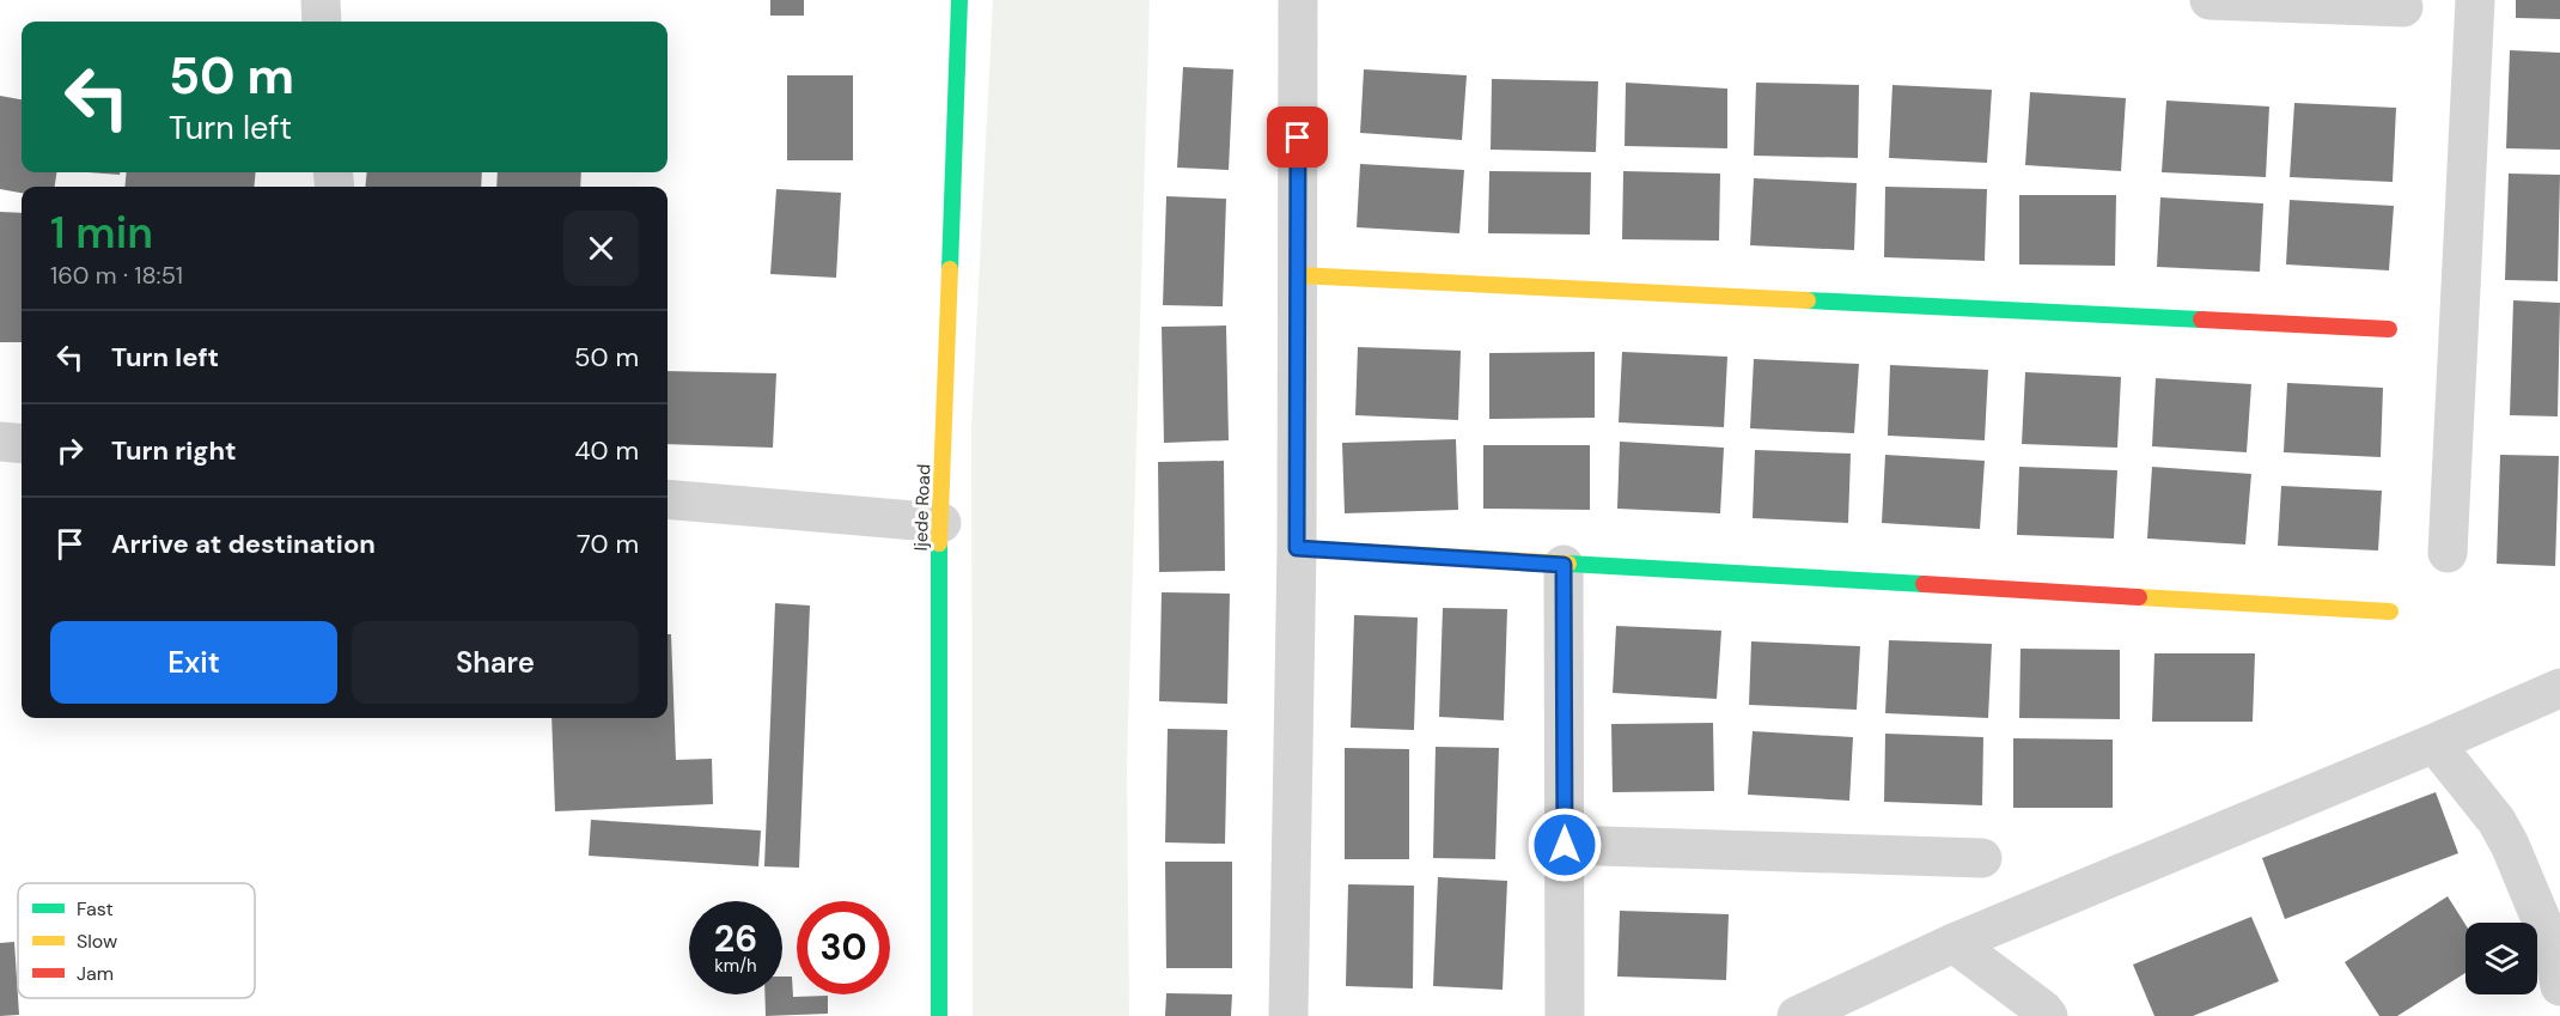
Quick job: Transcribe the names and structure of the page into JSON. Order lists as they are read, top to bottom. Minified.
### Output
{"streets":{"street":["Ijede Road"]},"legend":["Fast","Slow","Jam"],"page":{"turn":["50 m","Turn left"],"heading":["1 min","160 m · 18:51"],"list":[{"name":"Turn left","value":"50 m"},{"name":"Turn right","value":"40 m"},{"name":"Arrive at destination","value":"70 m"}],"buttons":["Exit","Share"],"speed":"26 km/h","limit":"30"}}
